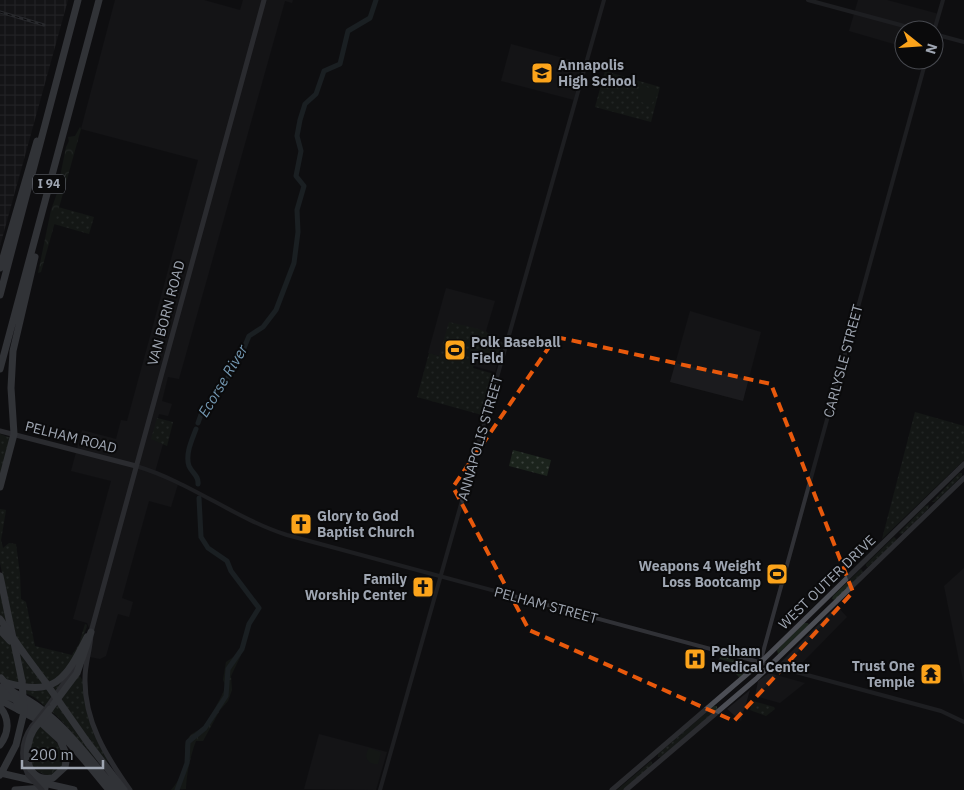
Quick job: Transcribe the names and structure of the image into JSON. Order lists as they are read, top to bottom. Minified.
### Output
{"streets":{"highway":["I 94"],"main road":["VAN BORN ROAD","PELHAM ROAD","WEST OUTER DRIVE"],"street":["CARLYSLE STREET","ANNAPOLIS STREET","PELHAM STREET"]},"crossings":[["VAN BORN ROAD","PELHAM ROAD"],["VAN BORN ROAD","PELHAM STREET"],["CARLYSLE STREET","WEST OUTER DRIVE"],["CARLYSLE STREET","PELHAM STREET"],["PELHAM ROAD","PELHAM STREET"],["ANNAPOLIS STREET","PELHAM STREET"],["WEST OUTER DRIVE","PELHAM STREET"]],"water":["Ecorse River"],"places":{"school or university":["Annapolis High School"],"sports":["Polk Baseball Field","Weapons 4 Weight Loss Bootcamp"],"church":["Glory to God Baptist Church","Family Worship Center"],"hospital":["Pelham Medical Center"],"temple":["Trust One Temple"]},"scale_bar":"200 m","north":"right"}
